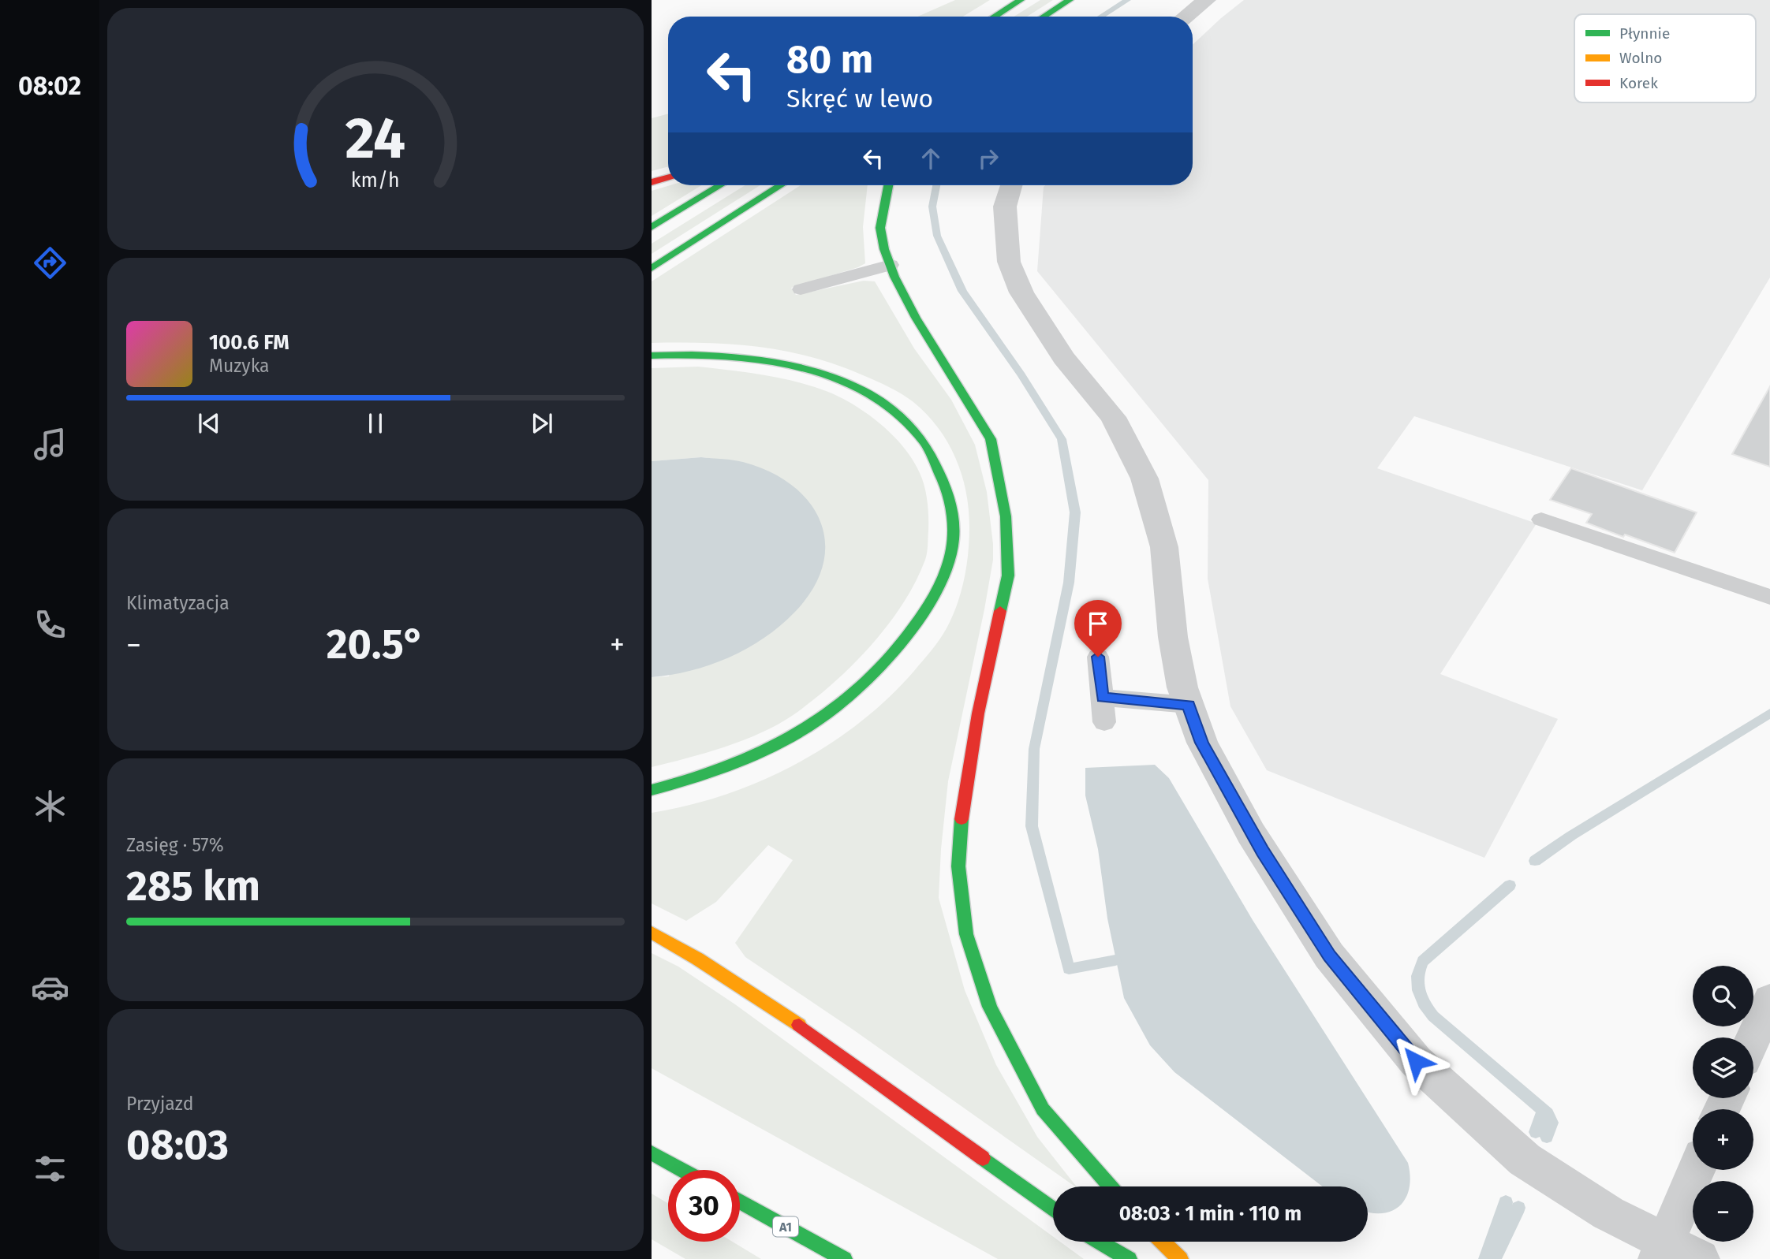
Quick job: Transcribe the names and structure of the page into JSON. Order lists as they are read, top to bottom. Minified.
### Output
{"streets":{"main road":["A1"]},"legend":["Płynnie","Wolno","Korek"],"page":{"tabs":"08:02","turn":["80 m","Skręć w lewo"],"song":["100.6 FM","Muzyka"],"tile":["Klimatyzacja",["Zasięg · 57%","285 km"],["Przyjazd","08:03"]],"heat":["−","20.5°","+"],"map_buttons":["+","−"],"limit":"30","trip":"08:03 · 1 min · 110 m","gauge":["24","km/h"]}}
